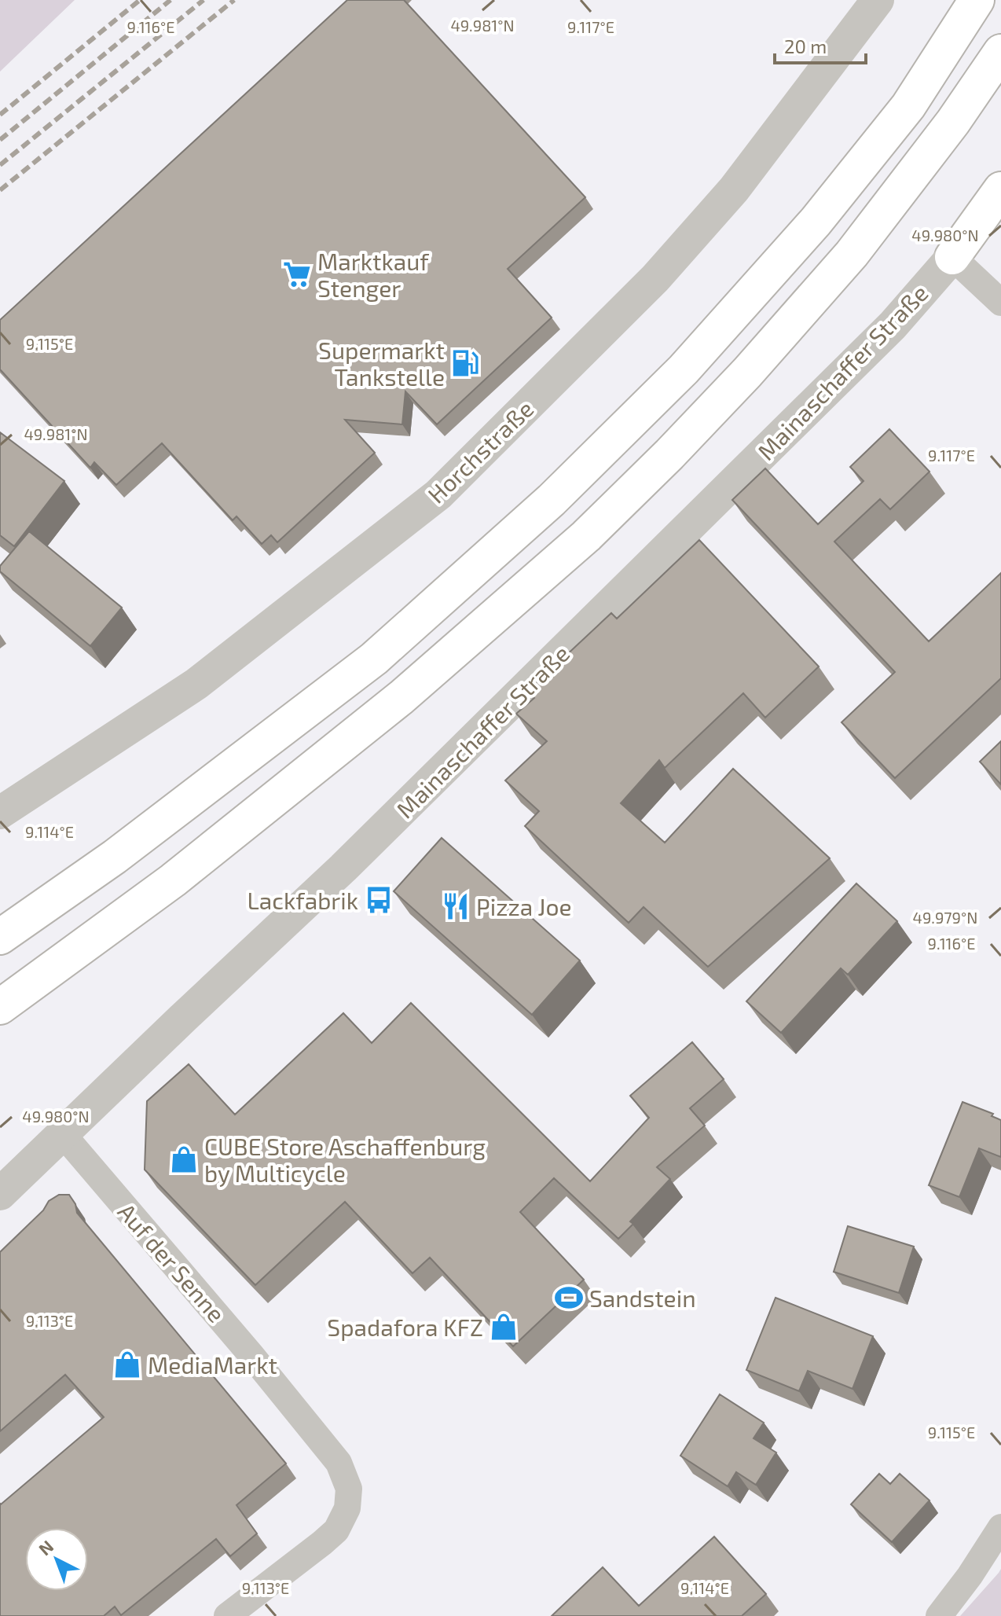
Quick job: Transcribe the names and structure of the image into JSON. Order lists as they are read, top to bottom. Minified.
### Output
{"streets":{"street":["Mainaschaffer Straße","Horchstraße","Auf der Senne"]},"crossings":[["Mainaschaffer Straße","Auf der Senne"]],"places":{"supermarket":["Marktkauf Stenger"],"fuel station":["Supermarkt Tankstelle"],"bus stop":["Lackfabrik"],"restaurant":["Pizza Joe"],"shop":["CUBE Store Aschaffenburg by Multicycle","Spadafora KFZ","MediaMarkt"],"sports":["Sandstein"]},"scale_bar":"20 m","north":"top left","coordinates":["49.981°N","9.116°E","9.117°E","49.980°N","9.115°E","9.114°E","49.979°N","9.113°E"]}
